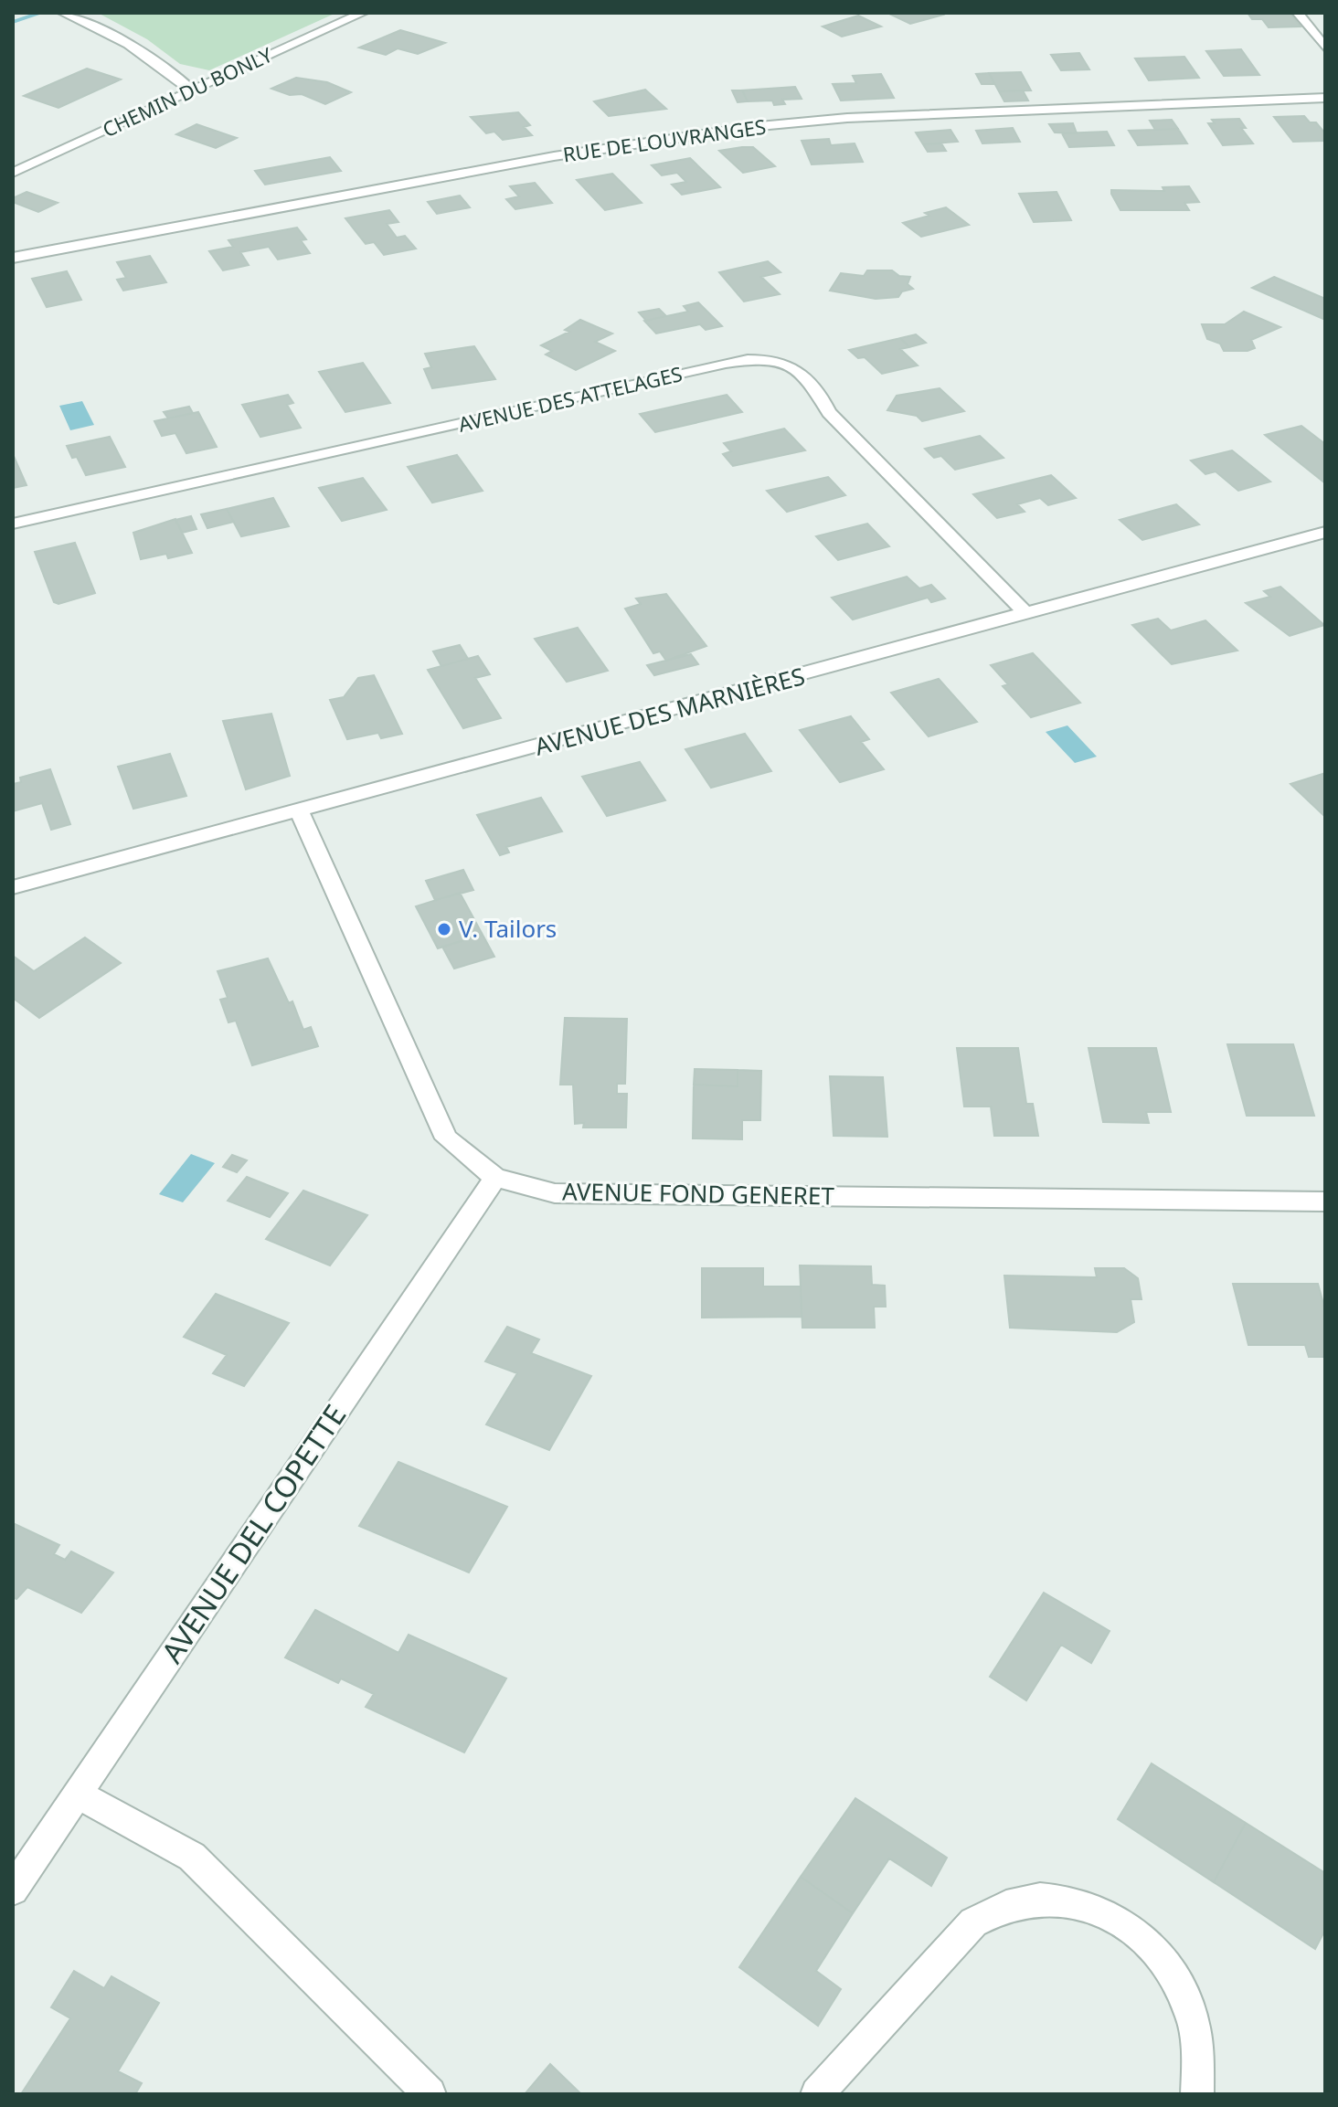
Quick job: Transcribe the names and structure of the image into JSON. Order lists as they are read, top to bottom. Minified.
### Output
{"streets":{"street":["CHEMIN DU BONLY","RUE DE LOUVRANGES","AVENUE DES ATTELAGES","AVENUE DES MARNIÈRES","AVENUE FOND GENERET","AVENUE DEL COPETTE"]},"crossings":[["AVENUE DES ATTELAGES","AVENUE DES MARNIÈRES"],["AVENUE DES MARNIÈRES","AVENUE FOND GENERET"],["AVENUE FOND GENERET","AVENUE DEL COPETTE"]],"places":["V. Tailors"]}
